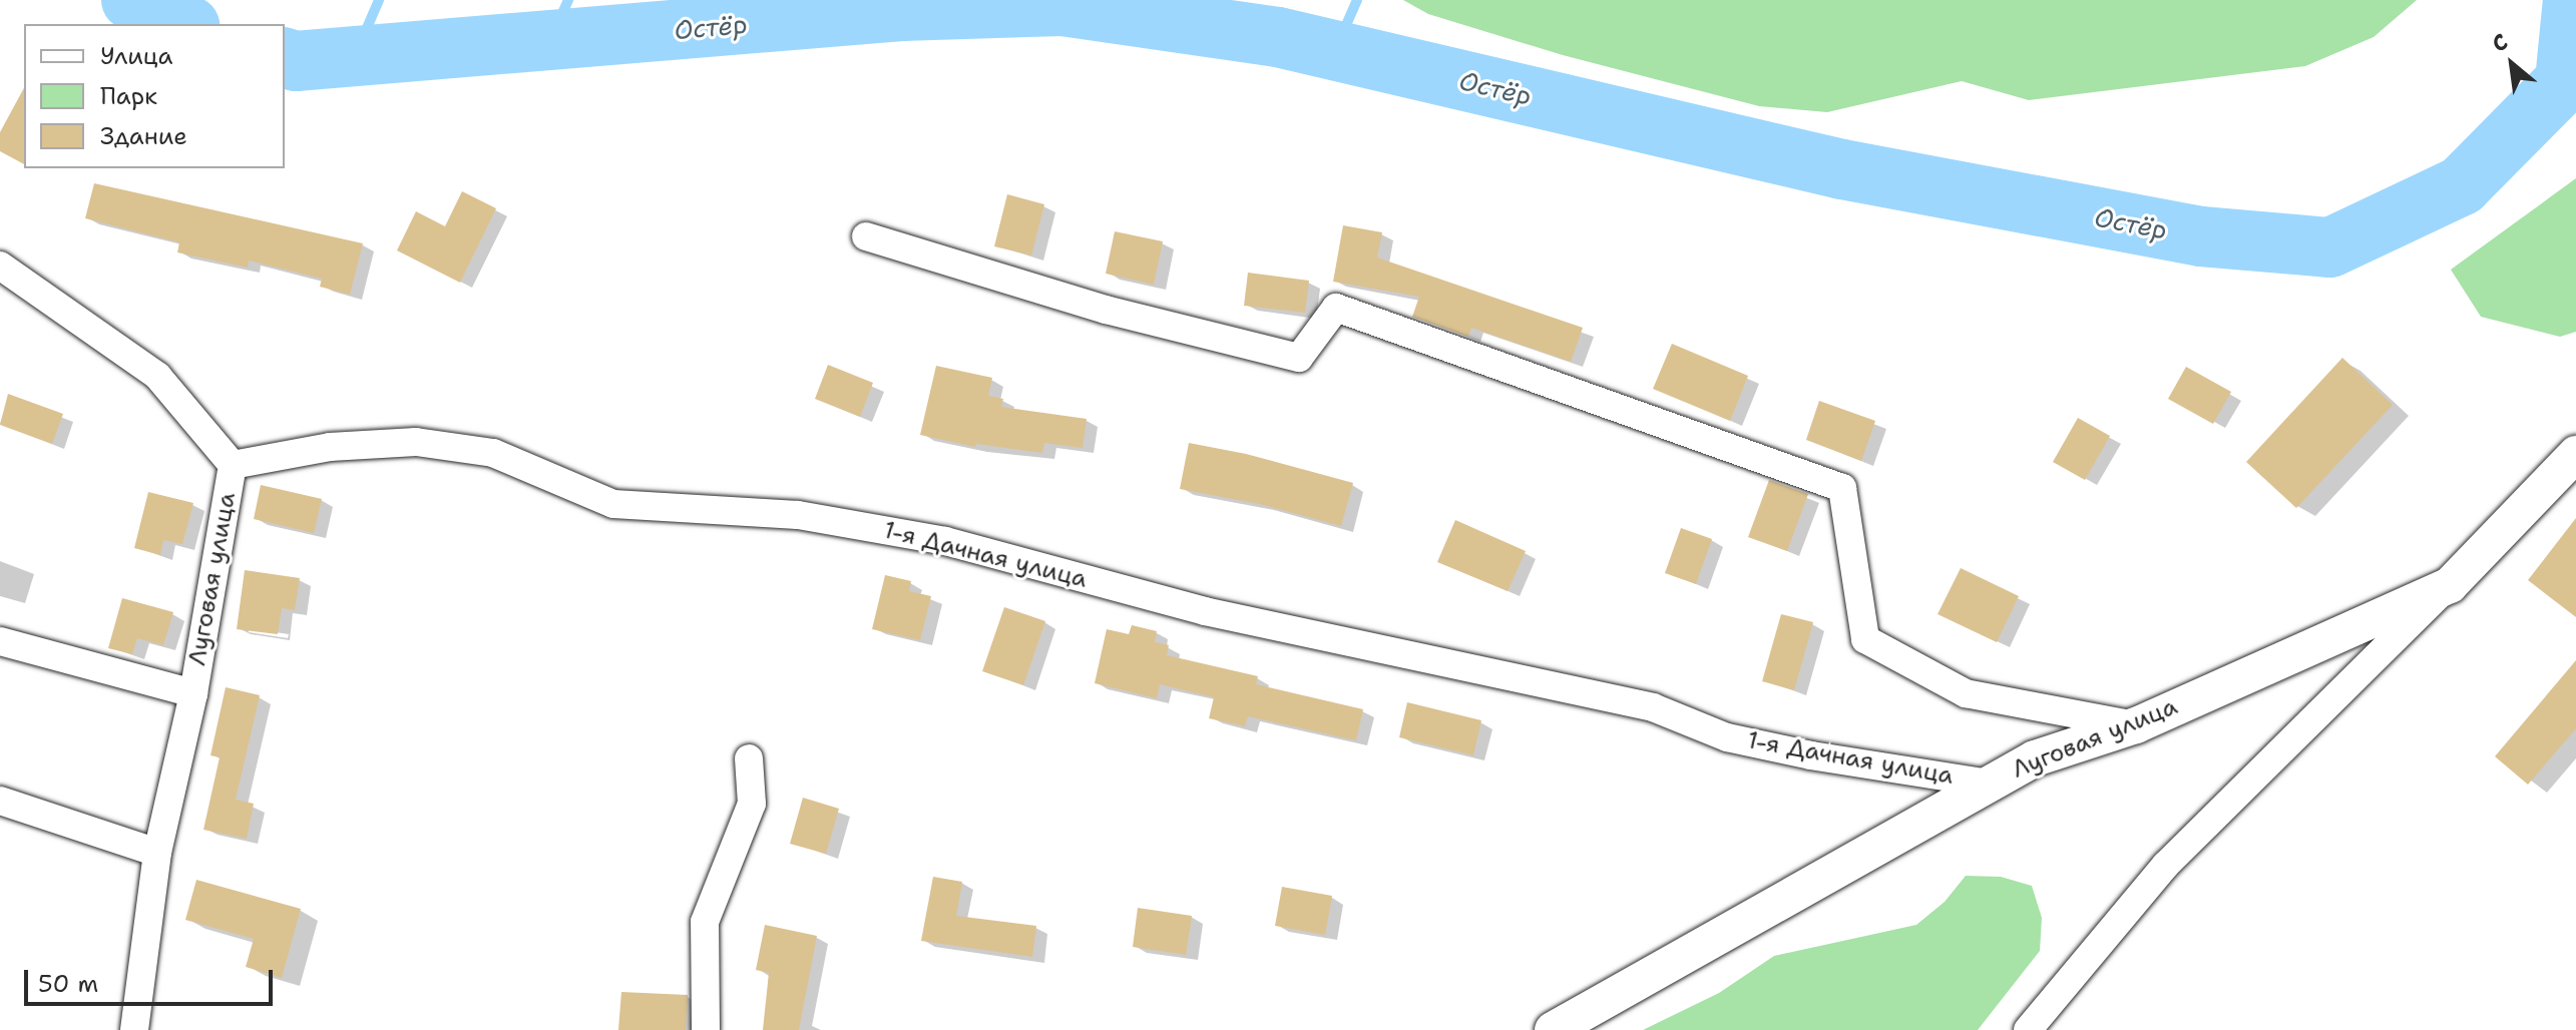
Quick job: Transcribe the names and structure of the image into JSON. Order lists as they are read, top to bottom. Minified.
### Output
{"streets":{"street":["1-я Дачная улица","Луговая улица"]},"crossings":[["1-я Дачная улица","Луговая улица"]],"water":["Остёр"],"legend":["Улица","Парк","Здание"],"scale_bar":"50 m","north":"top left"}
